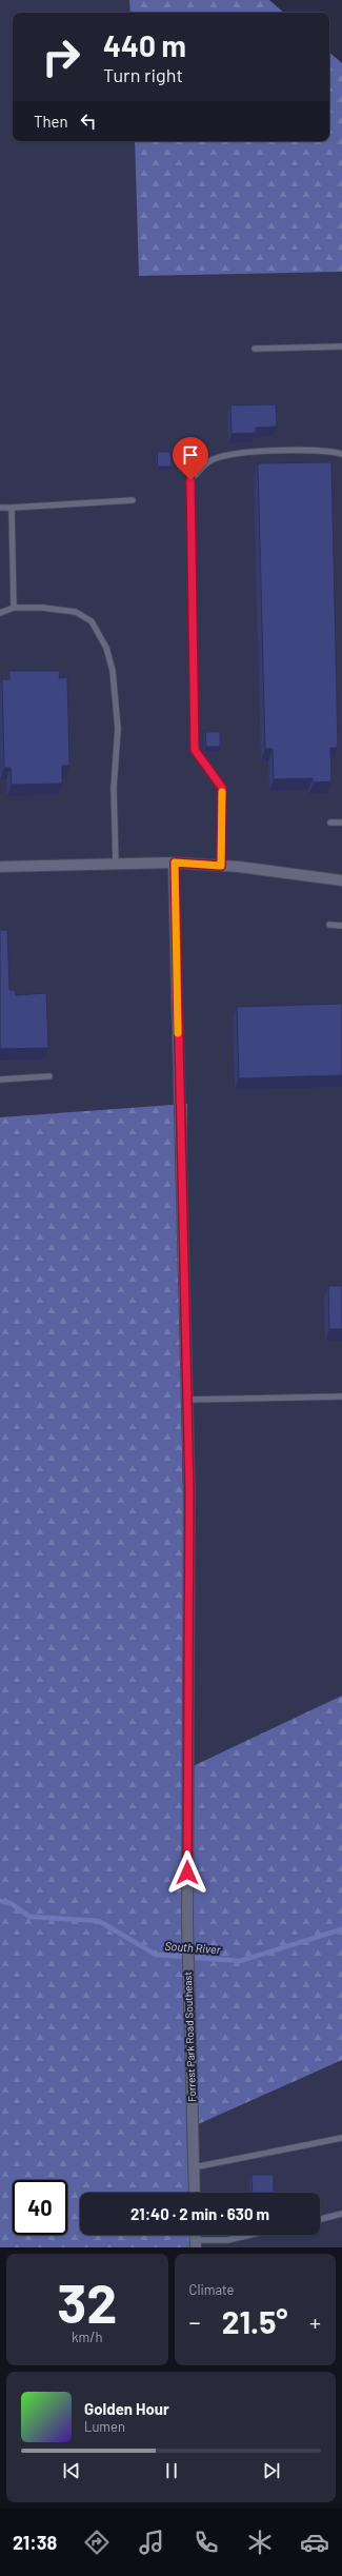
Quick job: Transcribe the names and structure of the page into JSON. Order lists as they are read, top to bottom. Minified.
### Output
{"streets":{"street":["Forrest Park Road Southeast"]},"water":["South River"],"page":{"turn":["440 m","Turn right"],"then":"Then","limit":"40","trip":"21:40 · 2 min · 630 m","tile":[["32","km/h"],"Climate"],"heat":["−","21.5°","+"],"song":["Golden Hour","Lumen"],"tabs":"21:38"}}
